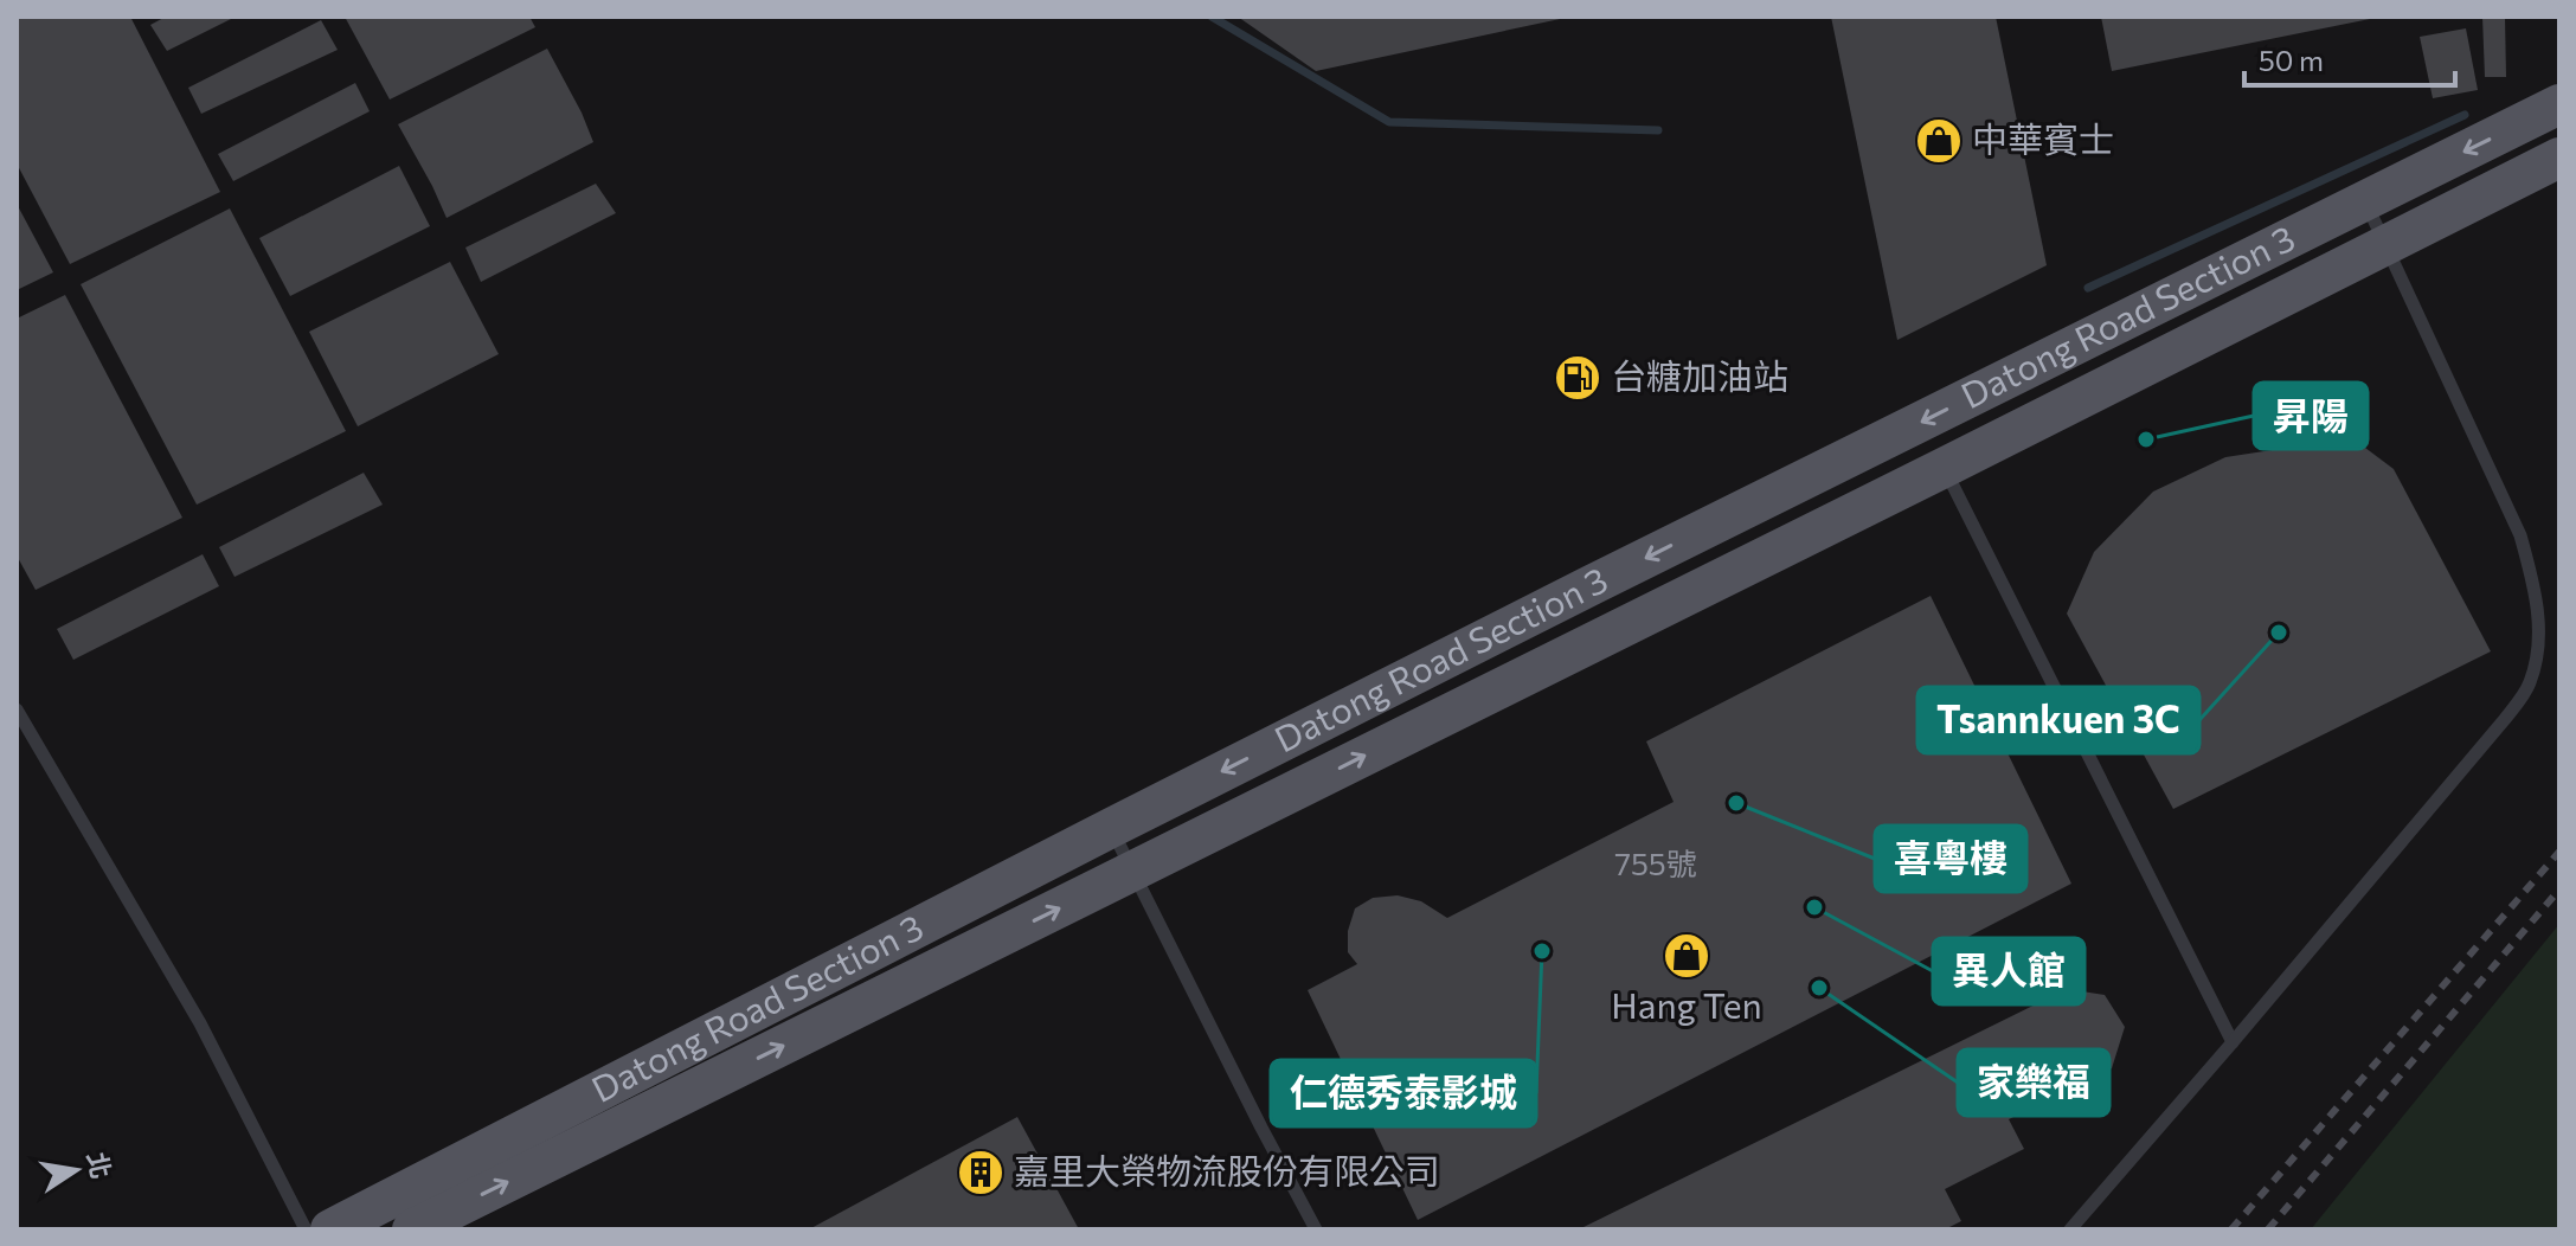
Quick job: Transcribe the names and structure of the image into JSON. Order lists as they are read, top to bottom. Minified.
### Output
{"streets":{"main road":["Datong Road Section 3"]},"places":{"shop":["中華賓士","Hang Ten"],"fuel station":["台糖加油站"],"other":["昇陽","Tsannkuen 3C","喜粵樓","異人館","仁德秀泰影城","家樂福"],"building":["嘉里大榮物流股份有限公司"]},"house_numbers":["755號"],"scale_bar":"50 m","north":"right"}
